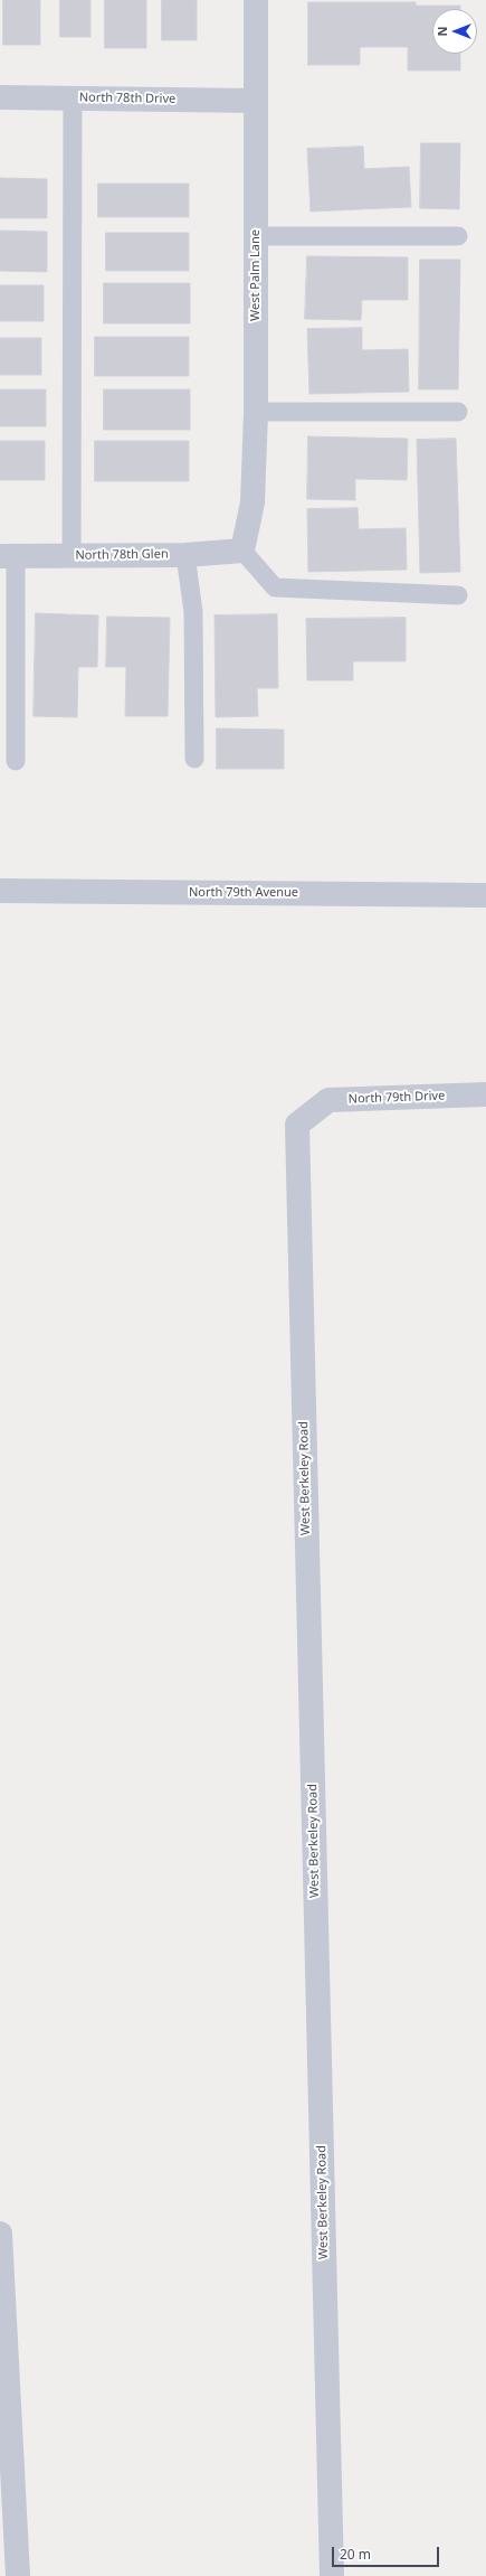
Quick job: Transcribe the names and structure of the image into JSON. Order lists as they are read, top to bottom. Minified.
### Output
{"streets":{"street":["North 78th Drive","West Palm Lane","North 78th Glen","North 79th Avenue","North 79th Drive","West Berkeley Road"]},"crossings":[["North 78th Drive","West Palm Lane"],["West Palm Lane","North 78th Glen"],["North 79th Drive","West Berkeley Road"]],"scale_bar":"20 m","north":"left"}
